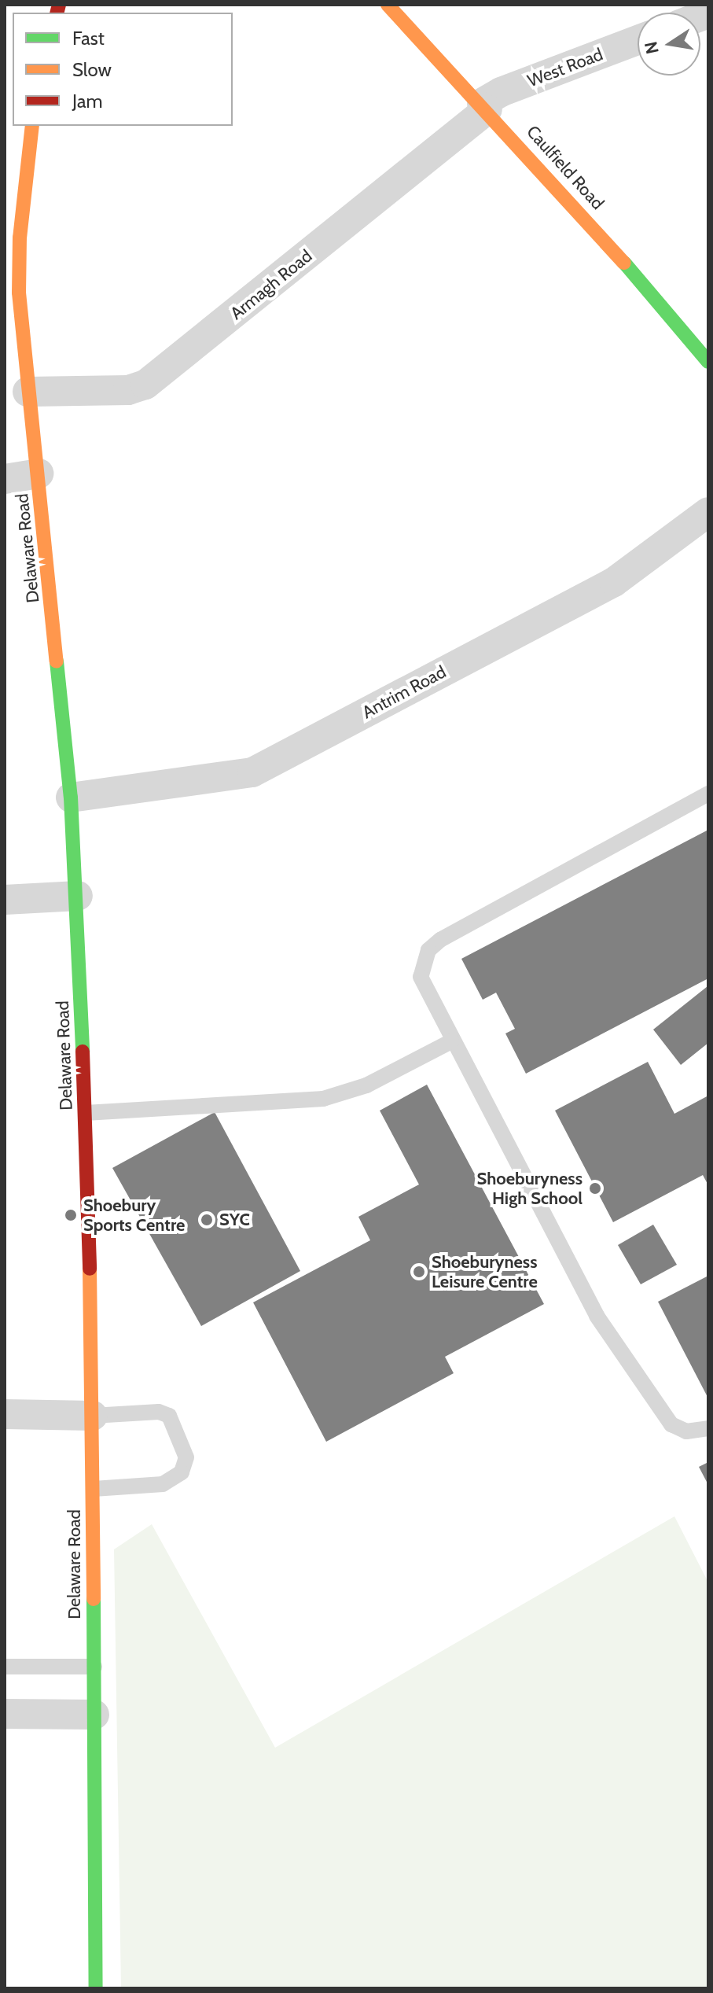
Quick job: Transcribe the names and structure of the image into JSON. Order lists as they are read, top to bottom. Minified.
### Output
{"streets":{"street":["West Road","Caulfield Road","Armagh Road","Delaware Road","Antrim Road"]},"crossings":[["West Road","Caulfield Road"],["West Road","Armagh Road"],["Caulfield Road","Armagh Road"],["Armagh Road","Delaware Road"],["Delaware Road","Antrim Road"]],"places":["Shoeburyness High School","Shoebury Sports Centre","SYC","Shoeburyness Leisure Centre"],"legend":["Fast","Slow","Jam"],"north":"left"}
